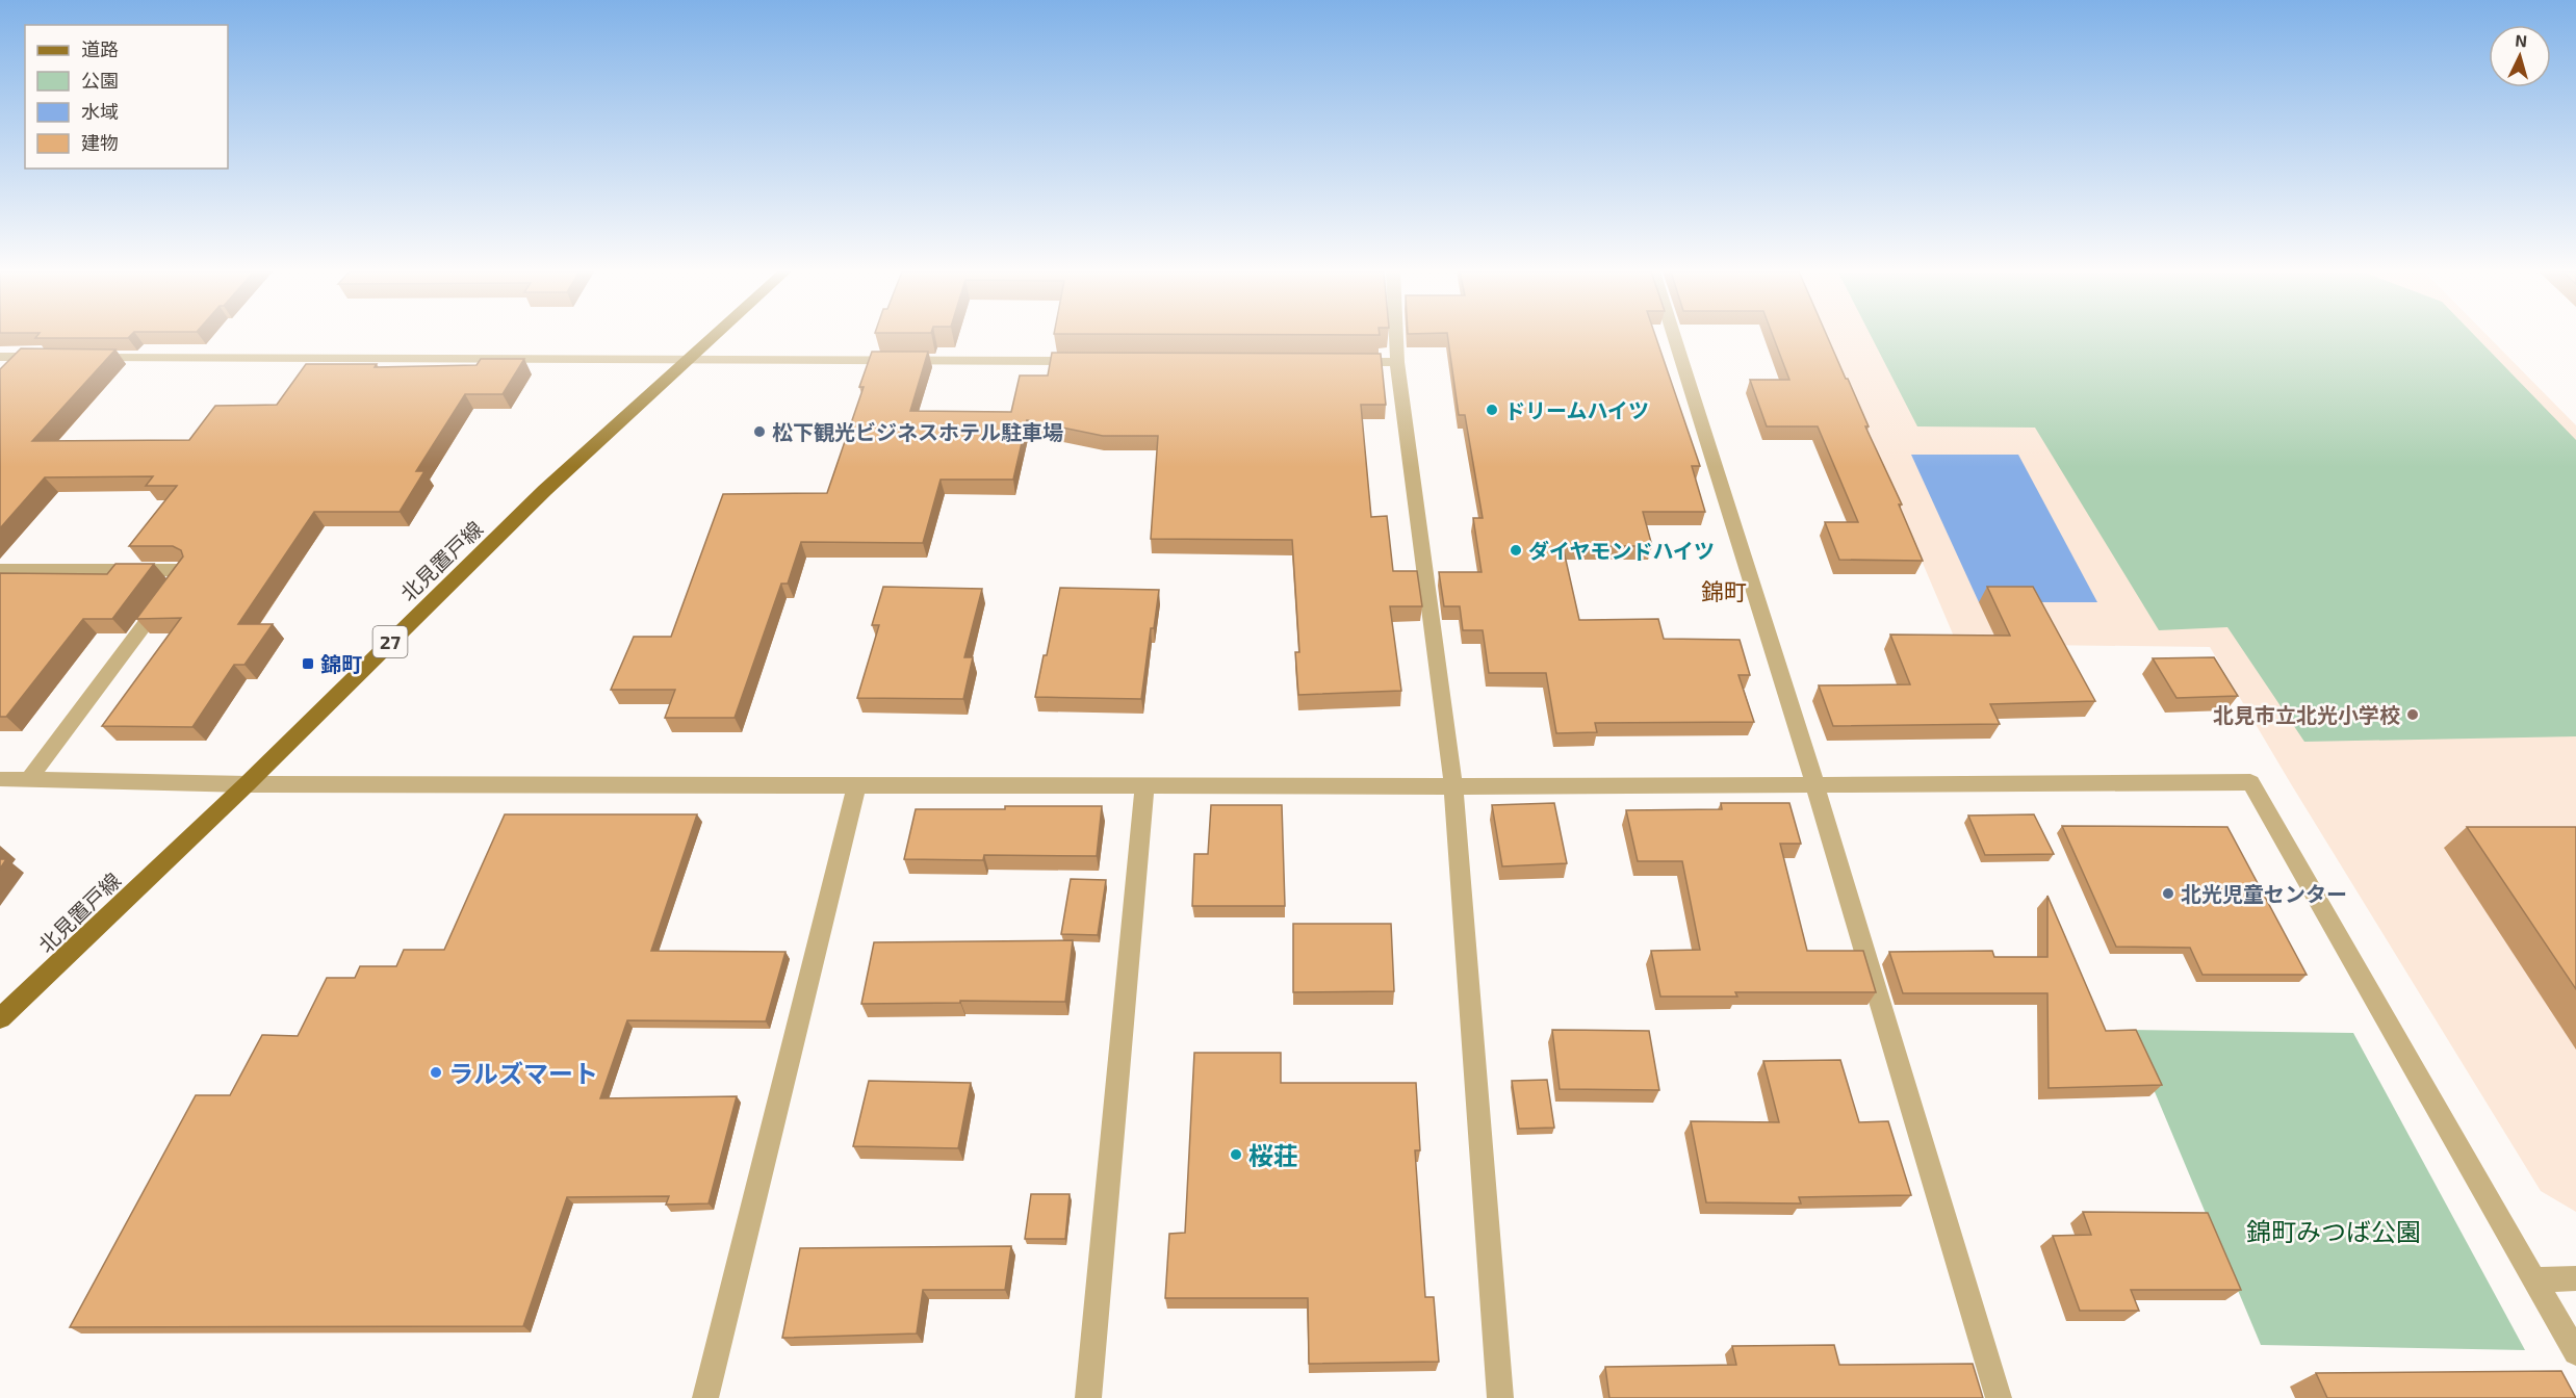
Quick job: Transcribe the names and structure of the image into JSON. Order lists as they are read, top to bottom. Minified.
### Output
{"streets":{"main road":["北見置戸線","27"]},"districts":["錦町"],"parks":["錦町みつば公園"],"places":{"other":["ドリームハイツ","松下観光ビジネスホテル駐車場","ダイヤモンドハイツ","北見市立北光小学校","北光児童センター","ラルズマート","桜荘"],"transit":["錦町"]},"legend":["道路","公園","水域","建物"],"north":"top"}
